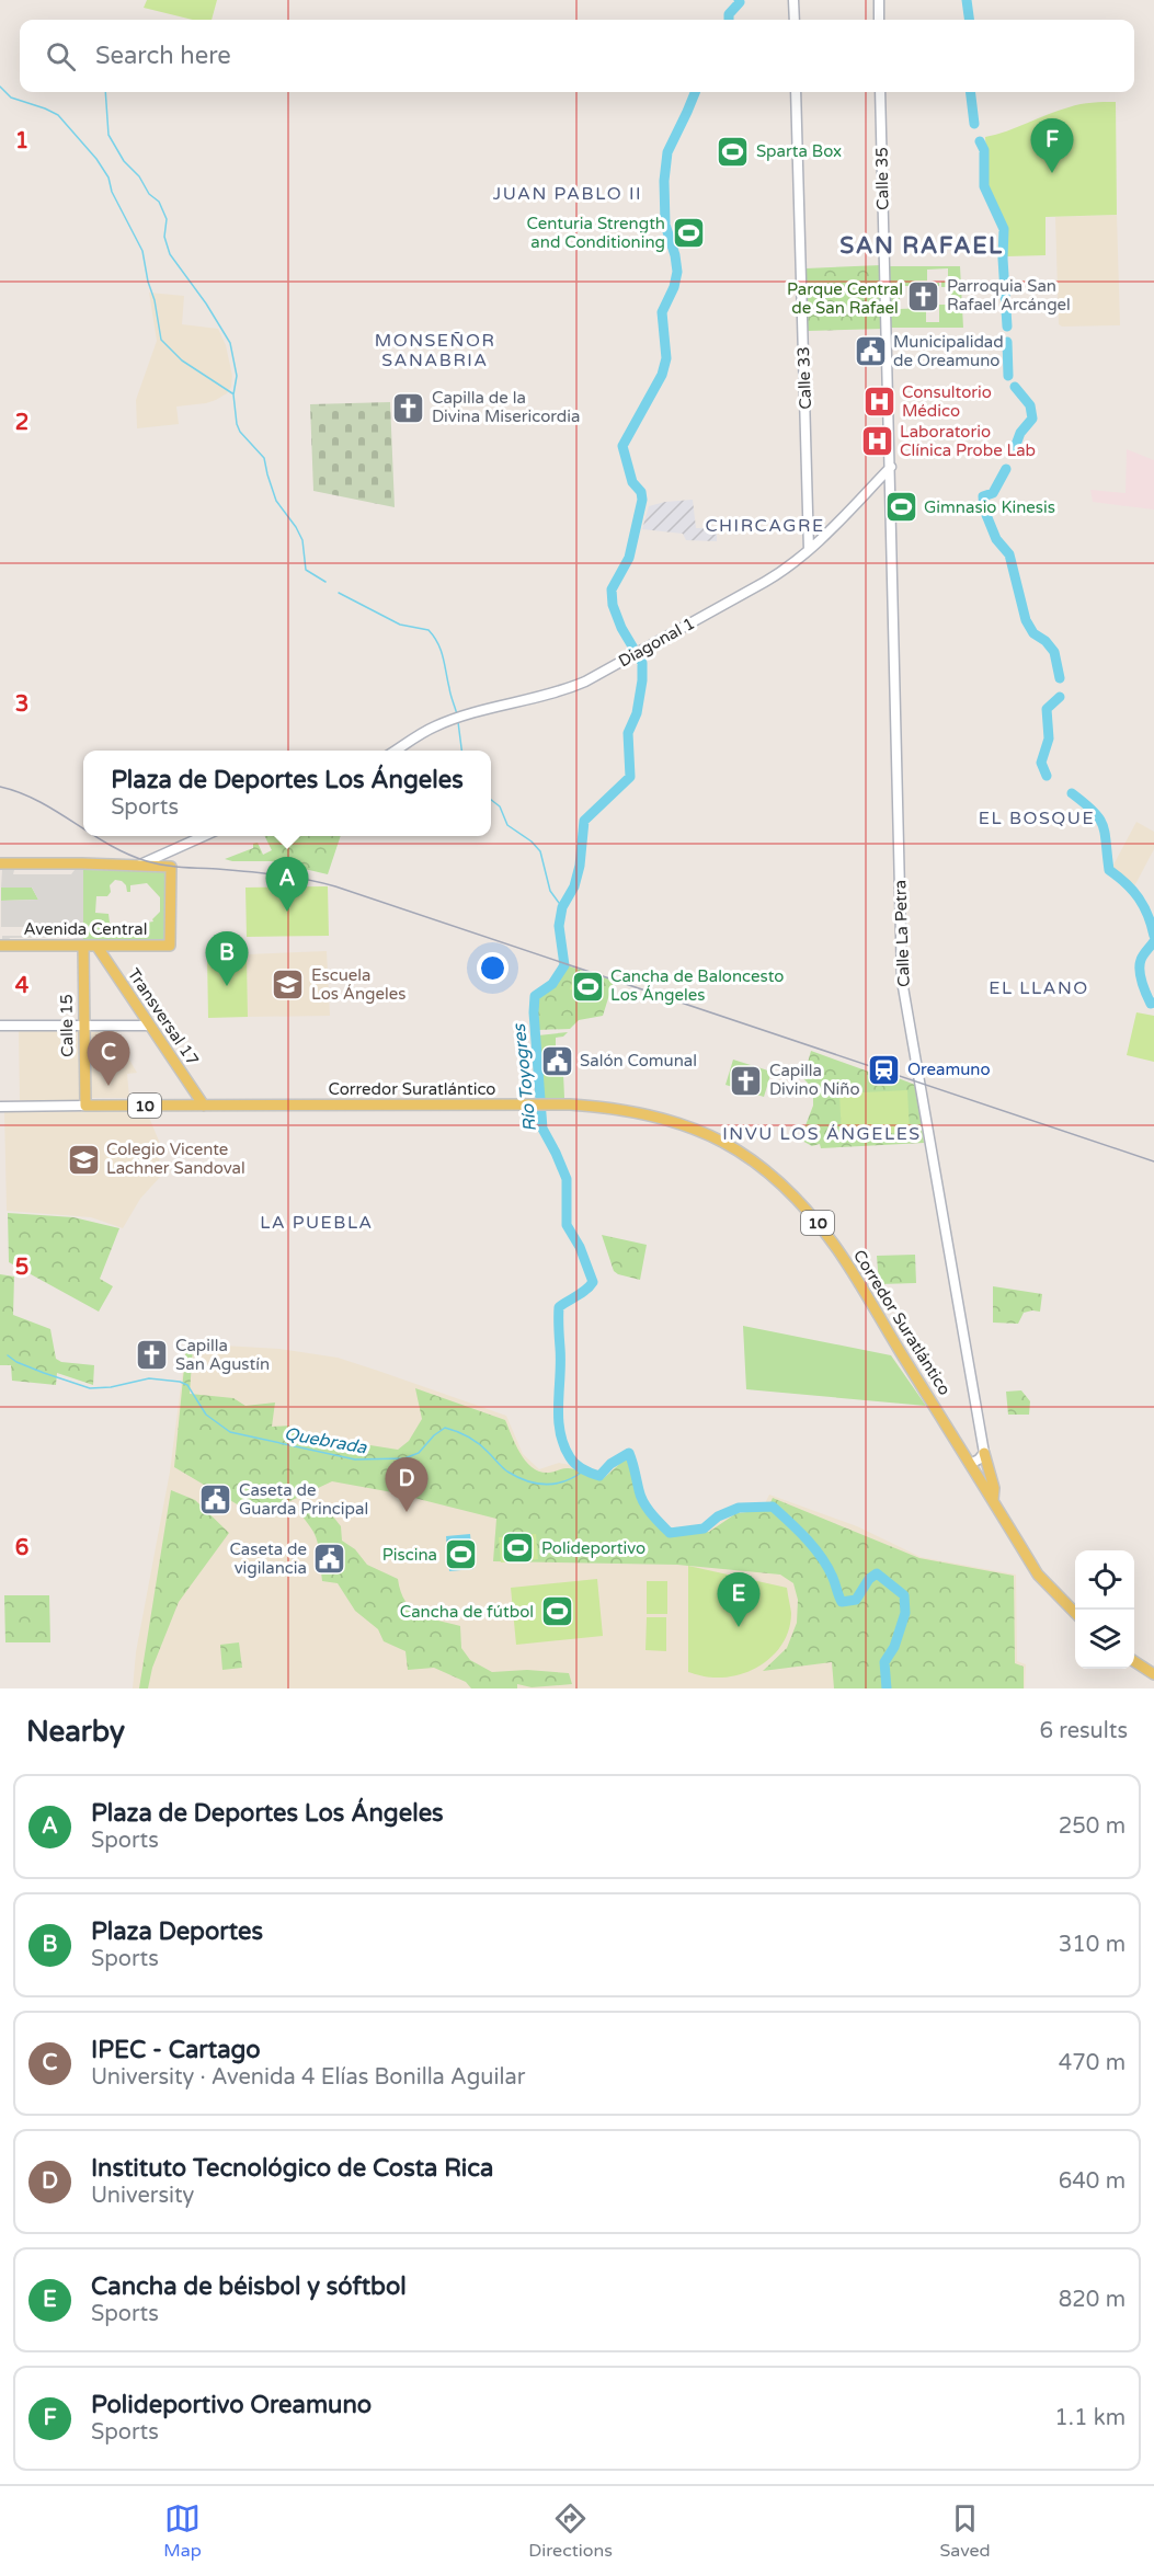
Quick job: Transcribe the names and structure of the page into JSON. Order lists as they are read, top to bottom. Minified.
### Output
{"streets":{"main road":["Calle 35","Calle 33","Diagonal 1","Avenida Central","Calle La Petra","Transversal 17","Calle 15","Corredor Suratlántico","10"]},"crossings":[["Calle 35","Diagonal 1"],["Calle 35","Calle La Petra"],["Calle 33","Diagonal 1"],["Diagonal 1","Calle La Petra"],["Avenida Central","Transversal 17"],["Avenida Central","Calle 15"],["Transversal 17","Corredor Suratlántico"],["Transversal 17","10"],["Calle 15","10"],["Corredor Suratlántico","10"]],"districts":["JUAN PABLO II","SAN RAFAEL","MONSEÑOR SANABRIA","CHIRCAGRE","EL BOSQUE","EL LLANO","INVU LOS ÁNGELES","LA PUEBLA"],"water":["Río Toyogres","Quebrada"],"parks":["Parque Central de San Rafael"],"places":{"sports":["Sparta Box","Centuria Strength and Conditioning","Gimnasio Kinesis","Cancha de Baloncesto Los Ángeles","Polideportivo","Piscina","Cancha de fútbol"],"church":["Parroquia San Rafael Arcángel","Capilla de la Divina Misericordia","Capilla Divino Niño","Capilla San Agustín"],"public building":["Municipalidad de Oreamuno","Salón Comunal","Caseta de Guarda Principal","Caseta de vigilancia"],"hospital":["Consultorio Médico","Laboratorio Clínica Probe Lab"],"school or university":["Escuela Los Ángeles","Colegio Vicente Lachner Sandoval"],"station":["Oreamuno"]},"page":{"search":"Search here","pins":["F","A","B","C","D","E"],"popup":["Plaza de Deportes Los Ángeles","Sports"],"heading":["Nearby","6 results"],"list":[{"mark":"A","name":"Plaza de Deportes Los Ángeles","note":"Sports","value":"250 m"},{"mark":"B","name":"Plaza Deportes","note":"Sports","value":"310 m"},{"mark":"C","name":"IPEC - Cartago","note":"University · Avenida 4 Elías Bonilla Aguilar","value":"470 m"},{"mark":"D","name":"Instituto Tecnológico de Costa Rica","note":"University","value":"640 m"},{"mark":"E","name":"Cancha de béisbol y sóftbol","note":"Sports","value":"820 m"},{"mark":"F","name":"Polideportivo Oreamuno","note":"Sports","value":"1.1 km"}],"nav":["Map","Directions","Saved"]},"grid":{"rows":["1","2","3","4","5","6"]}}
